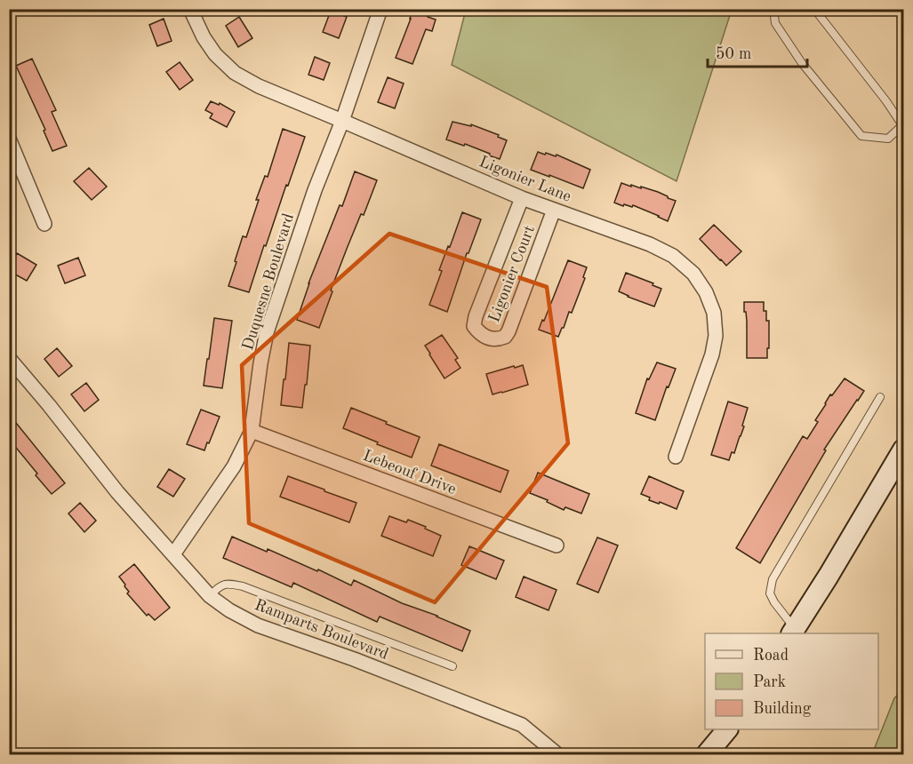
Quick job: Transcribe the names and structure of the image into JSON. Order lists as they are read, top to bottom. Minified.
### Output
{"streets":{"street":["Ligonier Lane","Ligonier Court","Duquesne Boulevard","Lebeouf Drive","Ramparts Boulevard"]},"crossings":[["Ligonier Lane","Ligonier Court"],["Ligonier Lane","Duquesne Boulevard"],["Duquesne Boulevard","Lebeouf Drive"],["Duquesne Boulevard","Ramparts Boulevard"]],"legend":["Road","Park","Building"],"scale_bar":"50 m"}
